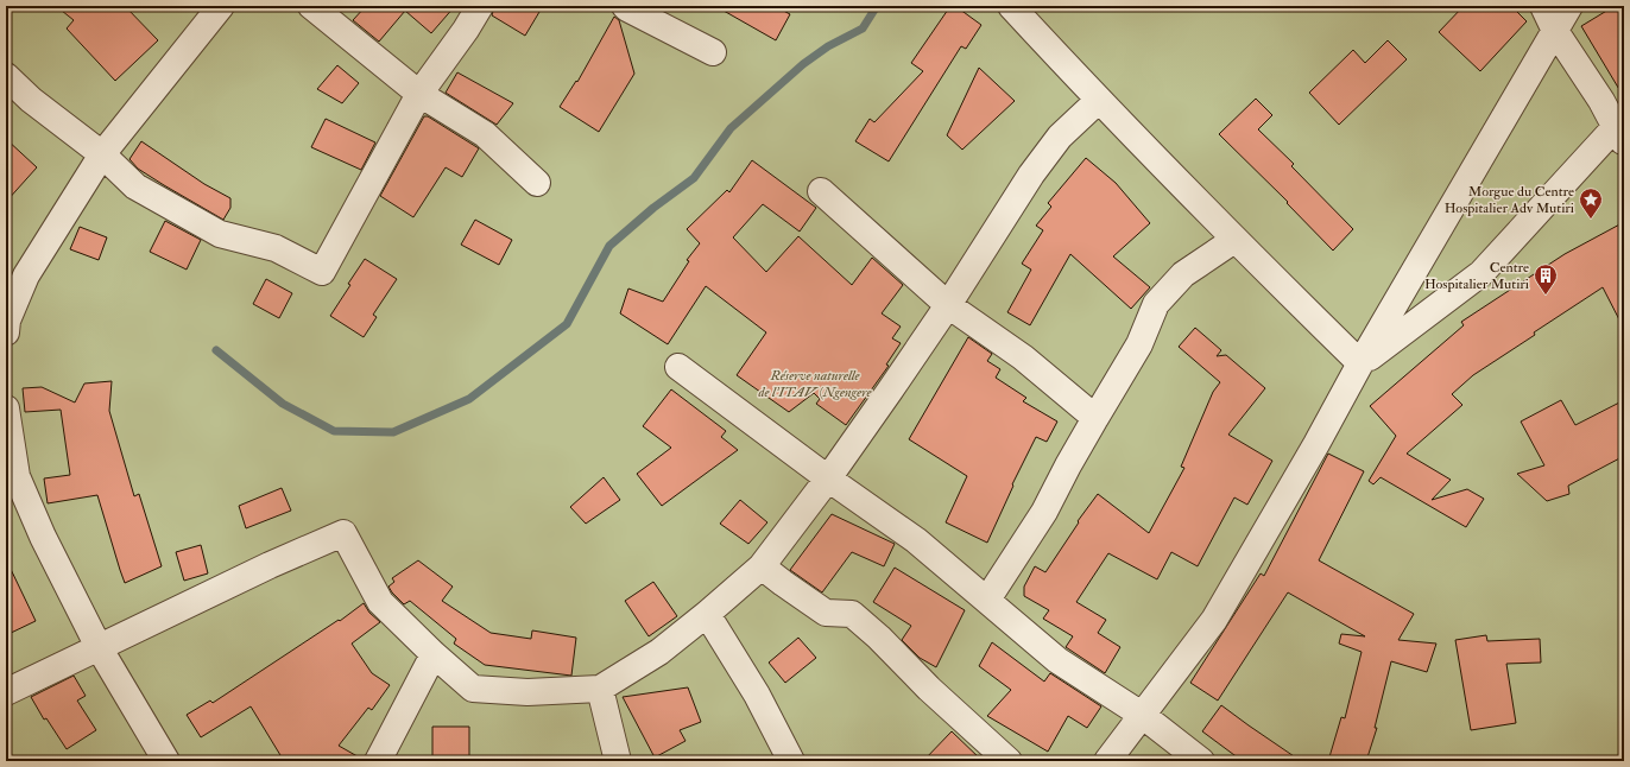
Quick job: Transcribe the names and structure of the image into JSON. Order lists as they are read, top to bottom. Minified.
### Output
{"parks":["Réserve naturelle de l'ITAV (Ngengere"],"places":{"place":["Morgue du Centre Hospitalier Adv Mutiri"],"building":["Centre Hospitalier Mutiri"]}}
